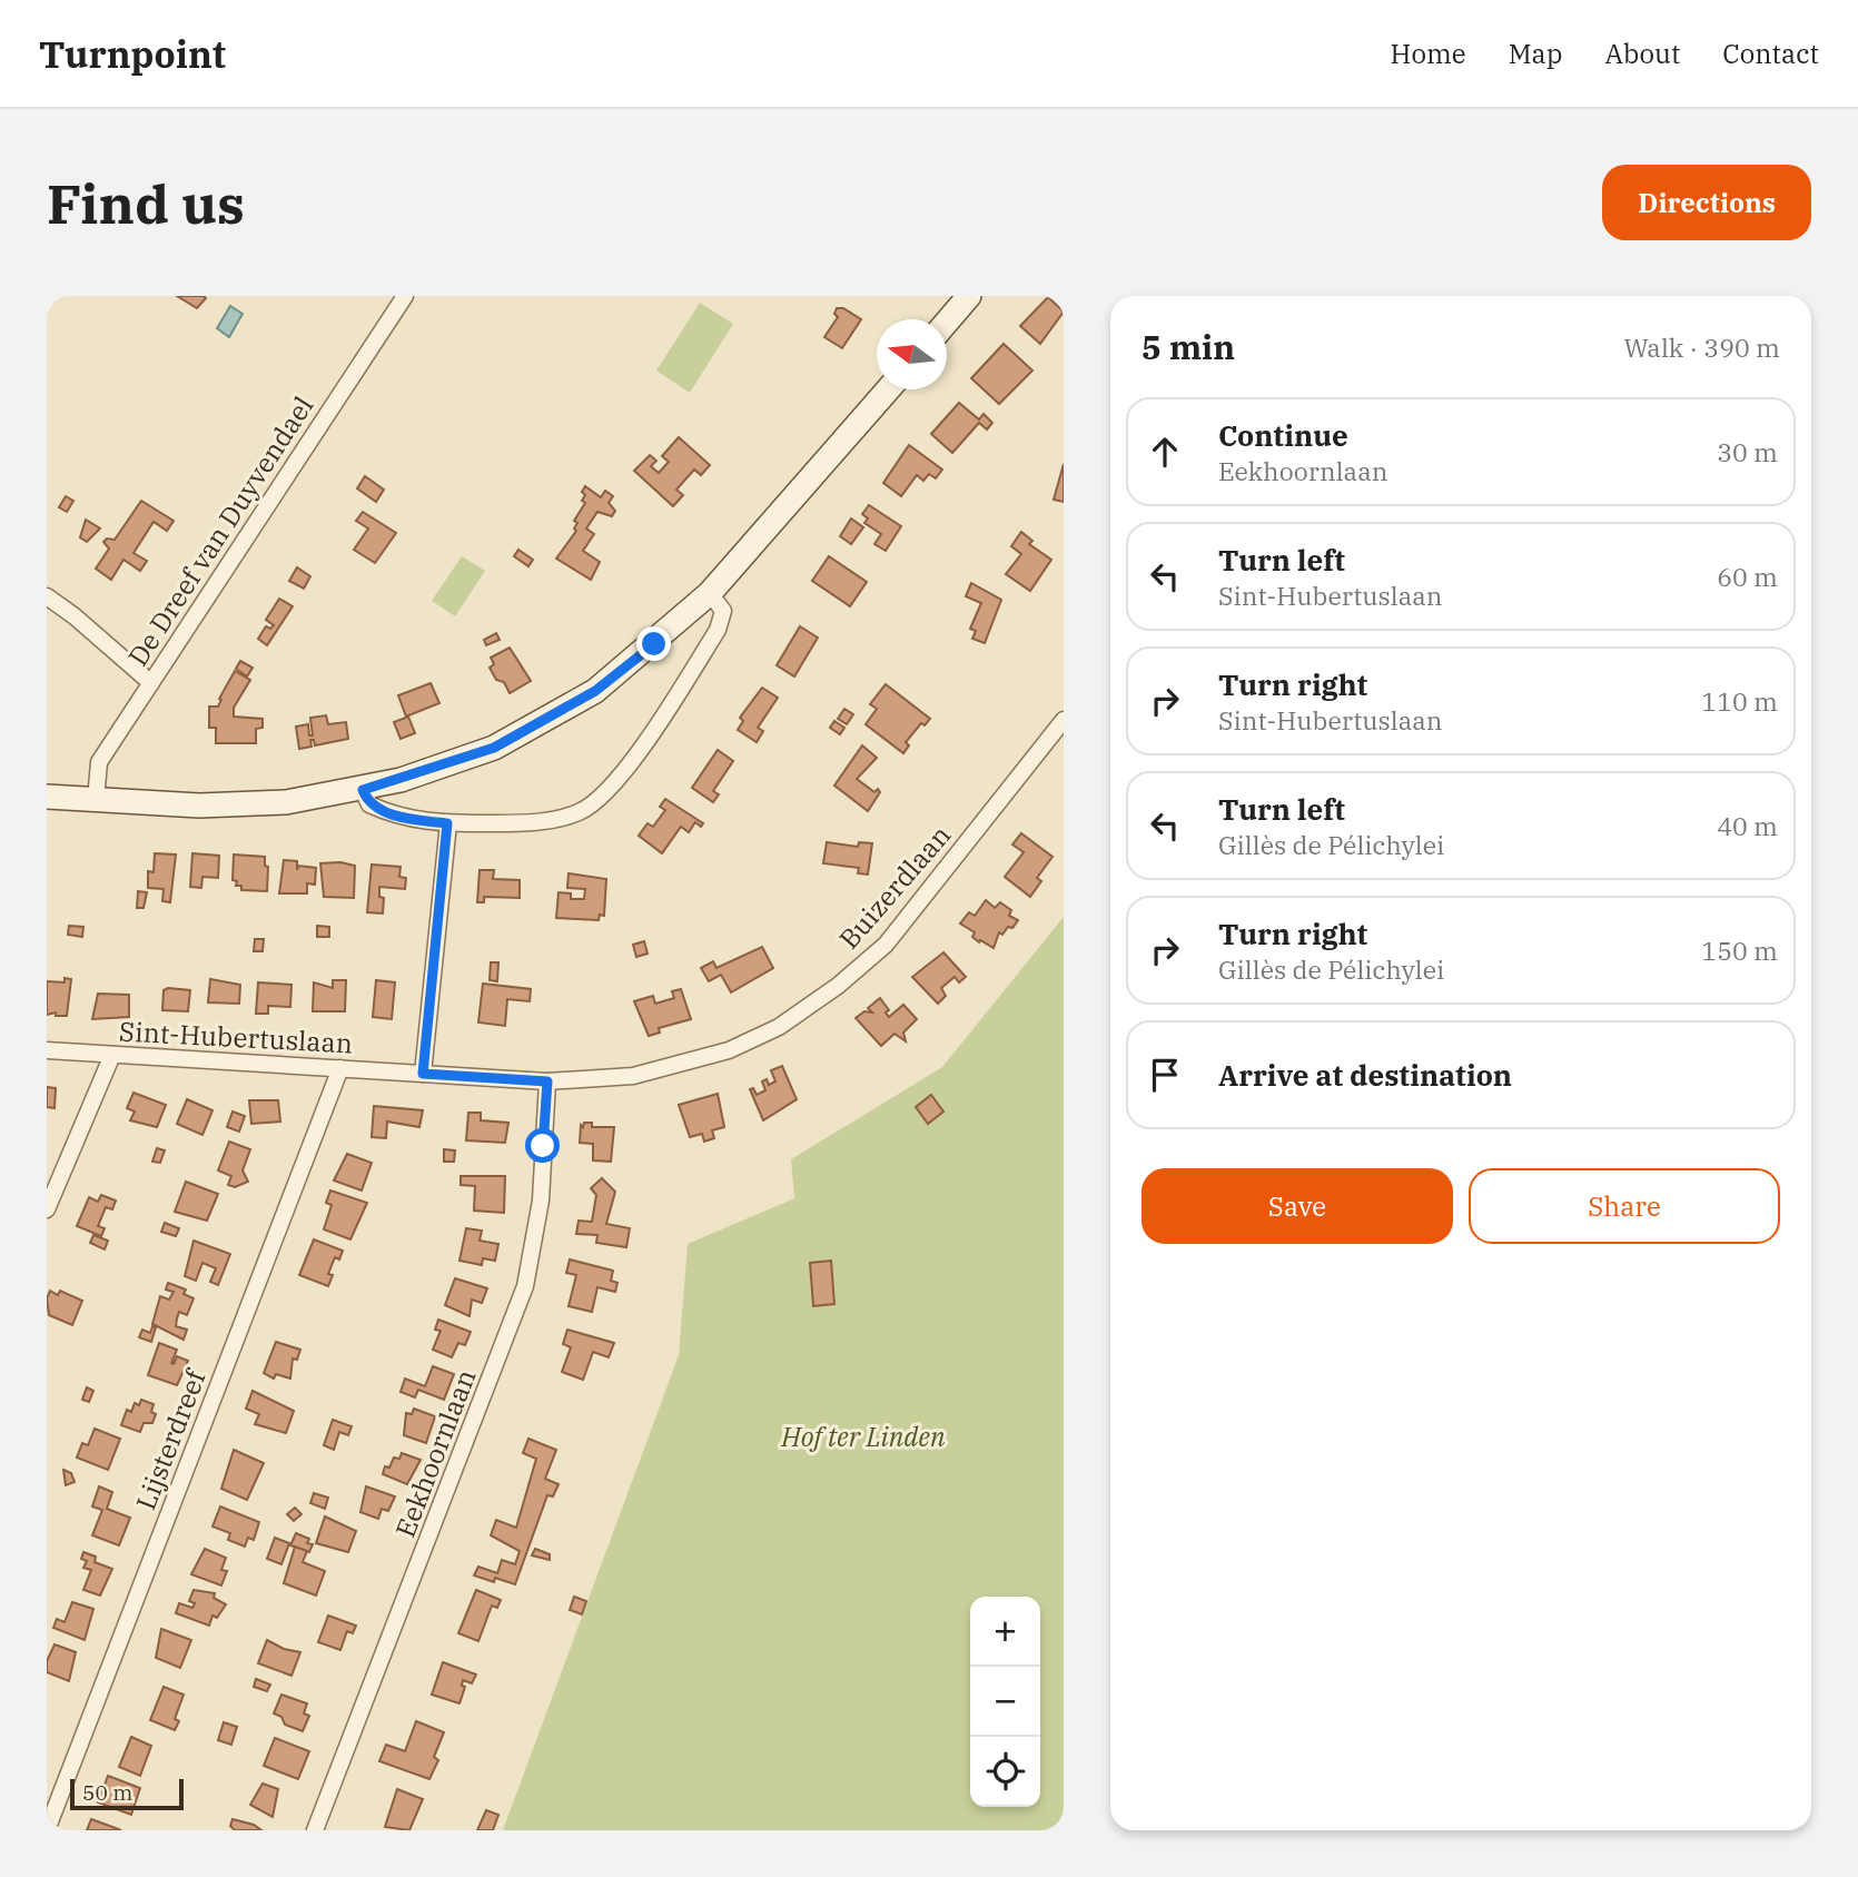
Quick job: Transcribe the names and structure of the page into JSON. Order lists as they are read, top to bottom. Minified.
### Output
{"streets":{"street":["De Dreef van Duyvendael","Buizerdlaan","Sint-Hubertuslaan","Lijsterdreef","Eekhoornlaan"]},"crossings":[["Buizerdlaan","Sint-Hubertuslaan"],["Buizerdlaan","Eekhoornlaan"],["Sint-Hubertuslaan","Lijsterdreef"],["Sint-Hubertuslaan","Eekhoornlaan"]],"parks":["Hof ter Linden"],"scale_bar":"50 m","north":"left","page":{"header":"Turnpoint","nav":["Home","Map","About","Contact"],"buttons":["Directions",["Save","Share"]],"title":"Find us","heading":["5 min","Walk · 390 m"],"list":[["Continue","Eekhoornlaan","30 m"],["Turn left","Sint-Hubertuslaan","60 m"],["Turn right","Sint-Hubertuslaan","110 m"],["Turn left","Gillès de Pélichylei","40 m"],["Turn right","Gillès de Pélichylei","150 m"],"Arrive at destination"],"map_buttons":["+","−"],"scale":"50 m"}}
